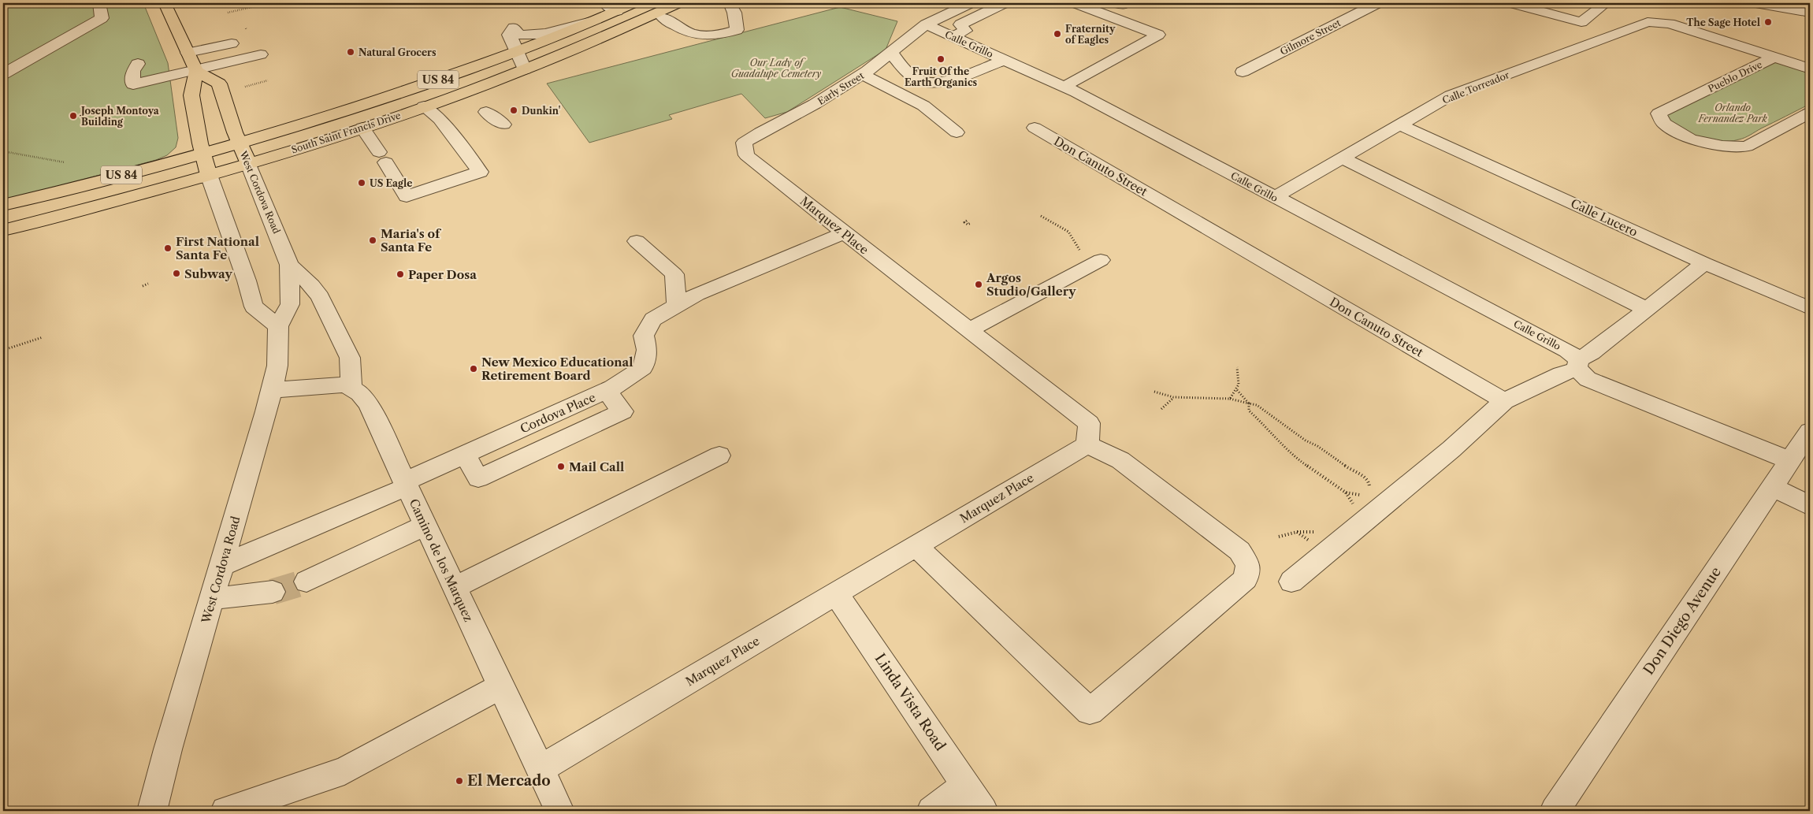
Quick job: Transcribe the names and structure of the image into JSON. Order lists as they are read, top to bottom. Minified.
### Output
{"streets":{"main road":["US 84","South Saint Francis Drive","West Cordova Road"],"street":["Gilmore Street","Calle Grillo","Pueblo Drive","Calle Torreador","Early Street","Don Canuto Street","Calle Lucero","Marquez Place","Cordova Place","Camino de los Marquez","Don Diego Avenue","Linda Vista Road"]},"crossings":[["Calle Grillo","Calle Torreador"],["Calle Grillo","Early Street"],["Calle Grillo","Don Diego Avenue"],["Pueblo Drive","Calle Torreador"],["Calle Torreador","Calle Lucero"],["Early Street","Marquez Place"],["South Saint Francis Drive","West Cordova Road"],["Marquez Place","Cordova Place"],["Marquez Place","Camino de los Marquez"],["Marquez Place","Linda Vista Road"],["Cordova Place","Camino de los Marquez"]],"parks":["Our Lady of Guadalupe Cemetery","Orlando Fernandez Park"],"places":["The Sage Hotel","Fraternity of Eagles","Natural Grocers","Fruit Of the Earth Organics","Dunkin'","Joseph Montoya Building","US Eagle","Maria's of Santa Fe","First National Santa Fe","Subway","Paper Dosa","Argos Studio/Gallery","New Mexico Educational Retirement Board","Mail Call","El Mercado"]}
